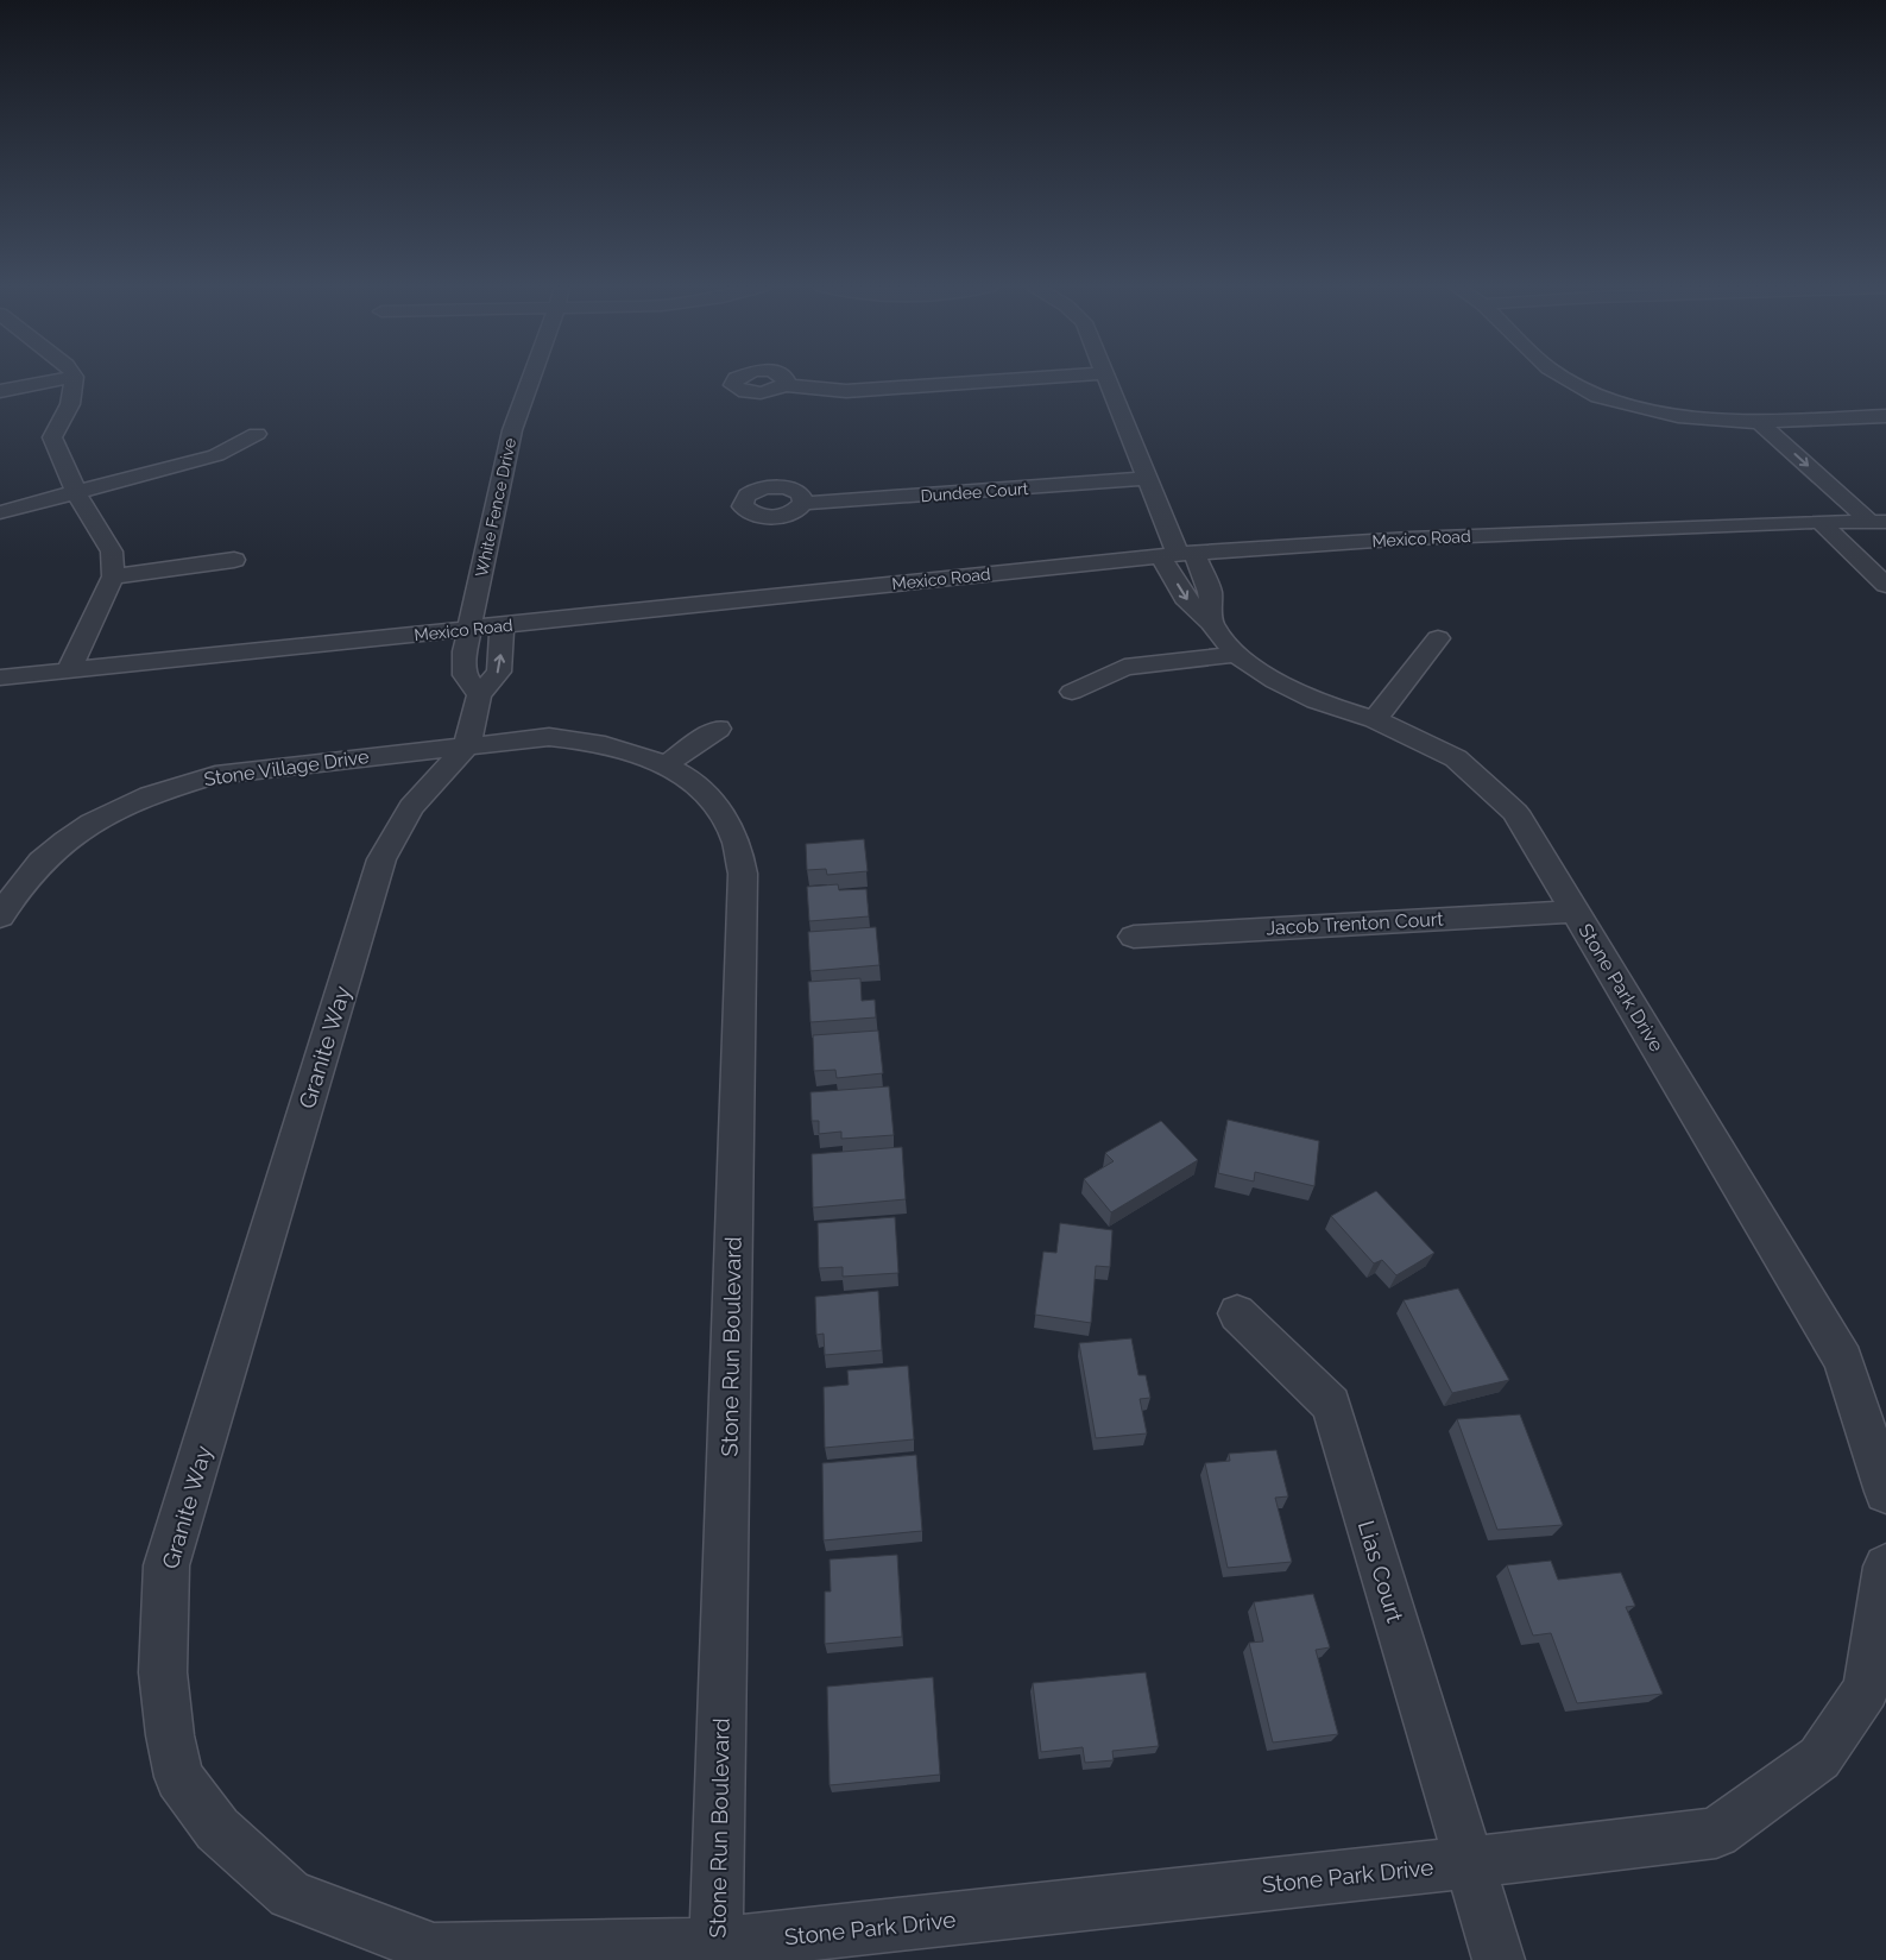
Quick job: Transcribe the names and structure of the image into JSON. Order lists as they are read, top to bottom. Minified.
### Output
{"streets":{"street":["Dundee Court","White Fence Drive","Mexico Road","Stone Village Drive","Jacob Trenton Court","Stone Park Drive","Granite Way","Stone Run Boulevard","Lias Court"]},"crossings":[["White Fence Drive","Mexico Road"],["Mexico Road","Stone Park Drive"],["Mexico Road","Granite Way"],["Stone Village Drive","Granite Way"],["Stone Village Drive","Stone Run Boulevard"],["Jacob Trenton Court","Stone Park Drive"],["Stone Park Drive","Granite Way"],["Stone Park Drive","Stone Run Boulevard"],["Stone Park Drive","Lias Court"],["Granite Way","Stone Run Boulevard"]]}
